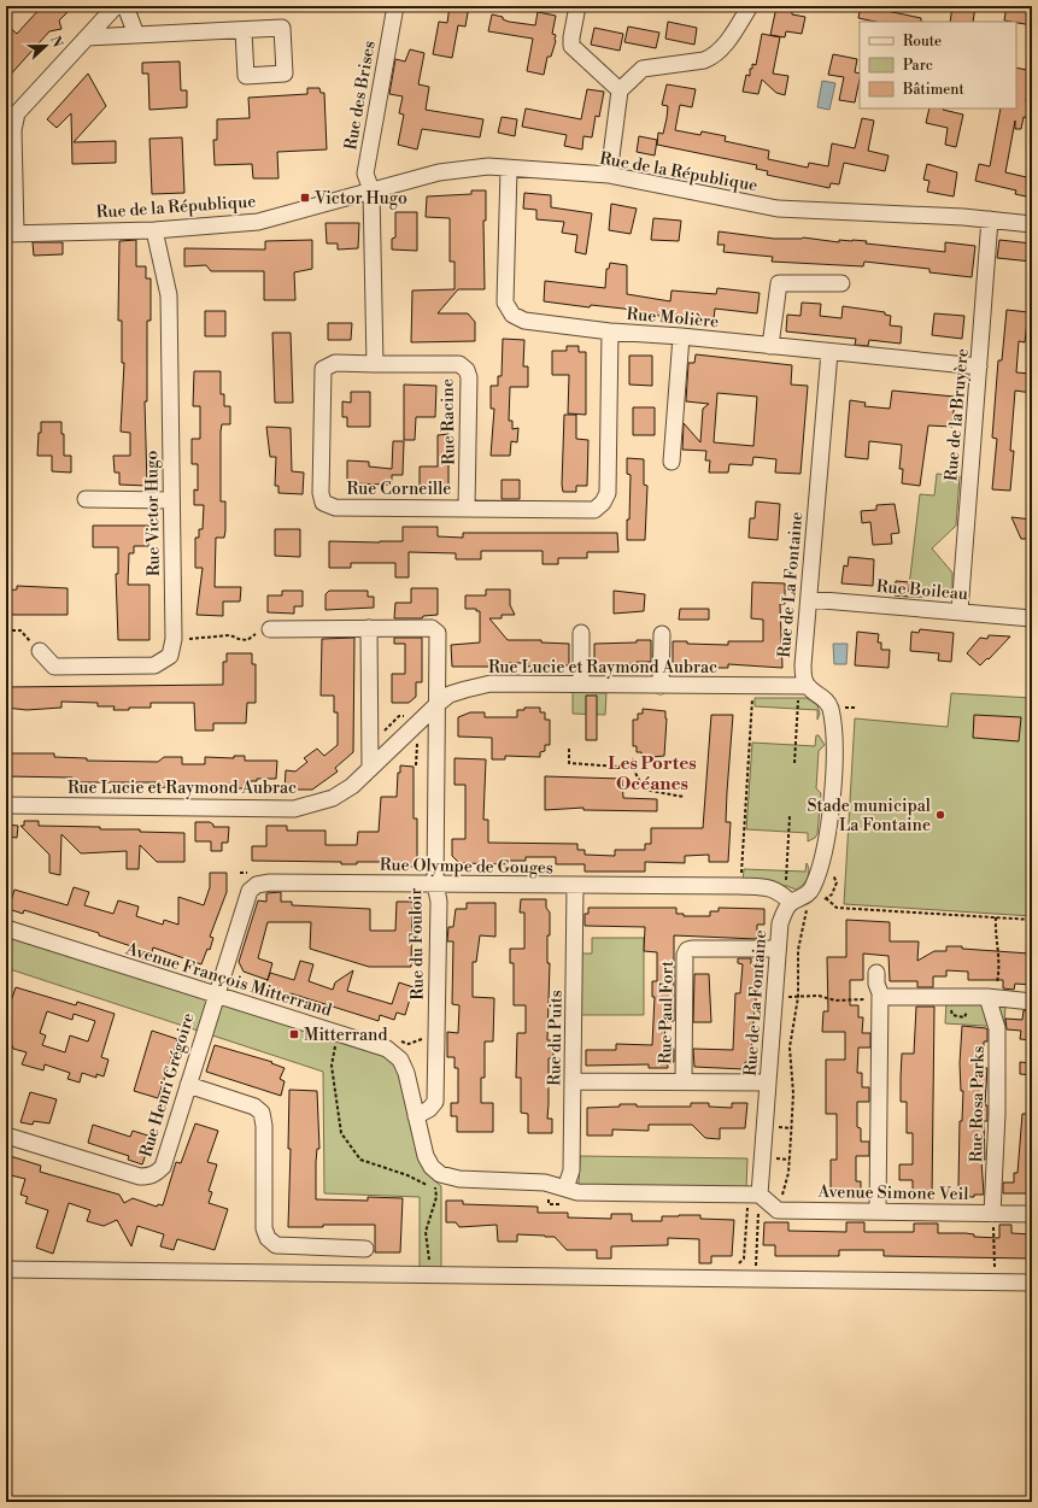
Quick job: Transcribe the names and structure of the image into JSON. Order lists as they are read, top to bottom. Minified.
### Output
{"streets":{"street":["Rue des Brises","Rue de la République","Rue Molière","Rue de la Bruyère","Rue Racine","Rue Corneille","Rue Victor Hugo","Rue de La Fontaine","Rue Boileau","Rue Lucie et Raymond Aubrac","Rue Olympe de Gouges","Rue du Fouloir","Avenue François Mitterrand","Rue Paul Fort","Rue du Puits","Rue Henri Grégoire","Rue Rosa Parks","Avenue Simone Veil"]},"crossings":[["Rue des Brises","Rue de la République"],["Rue de la République","Rue Molière"],["Rue de la République","Rue de la Bruyère"],["Rue de la République","Rue Victor Hugo"],["Rue Molière","Rue de la Bruyère"],["Rue Molière","Rue Corneille"],["Rue Molière","Rue de La Fontaine"],["Rue de la Bruyère","Rue Boileau"],["Rue Racine","Rue Corneille"],["Rue de La Fontaine","Rue Boileau"],["Rue de La Fontaine","Rue Lucie et Raymond Aubrac"],["Rue de La Fontaine","Rue Paul Fort"],["Rue Lucie et Raymond Aubrac","Rue du Fouloir"],["Rue Olympe de Gouges","Rue du Fouloir"],["Rue Olympe de Gouges","Avenue François Mitterrand"],["Rue Olympe de Gouges","Rue du Puits"],["Rue Olympe de Gouges","Rue Henri Grégoire"],["Rue du Fouloir","Avenue François Mitterrand"],["Avenue François Mitterrand","Rue Henri Grégoire"],["Rue Rosa Parks","Avenue Simone Veil"]],"districts":["Les Portes Océanes"],"places":{"transit":["Victor Hugo","Mitterrand"],"other":["Stade municipal La Fontaine"]},"legend":["Route","Parc","Bâtiment"],"north":"right"}
